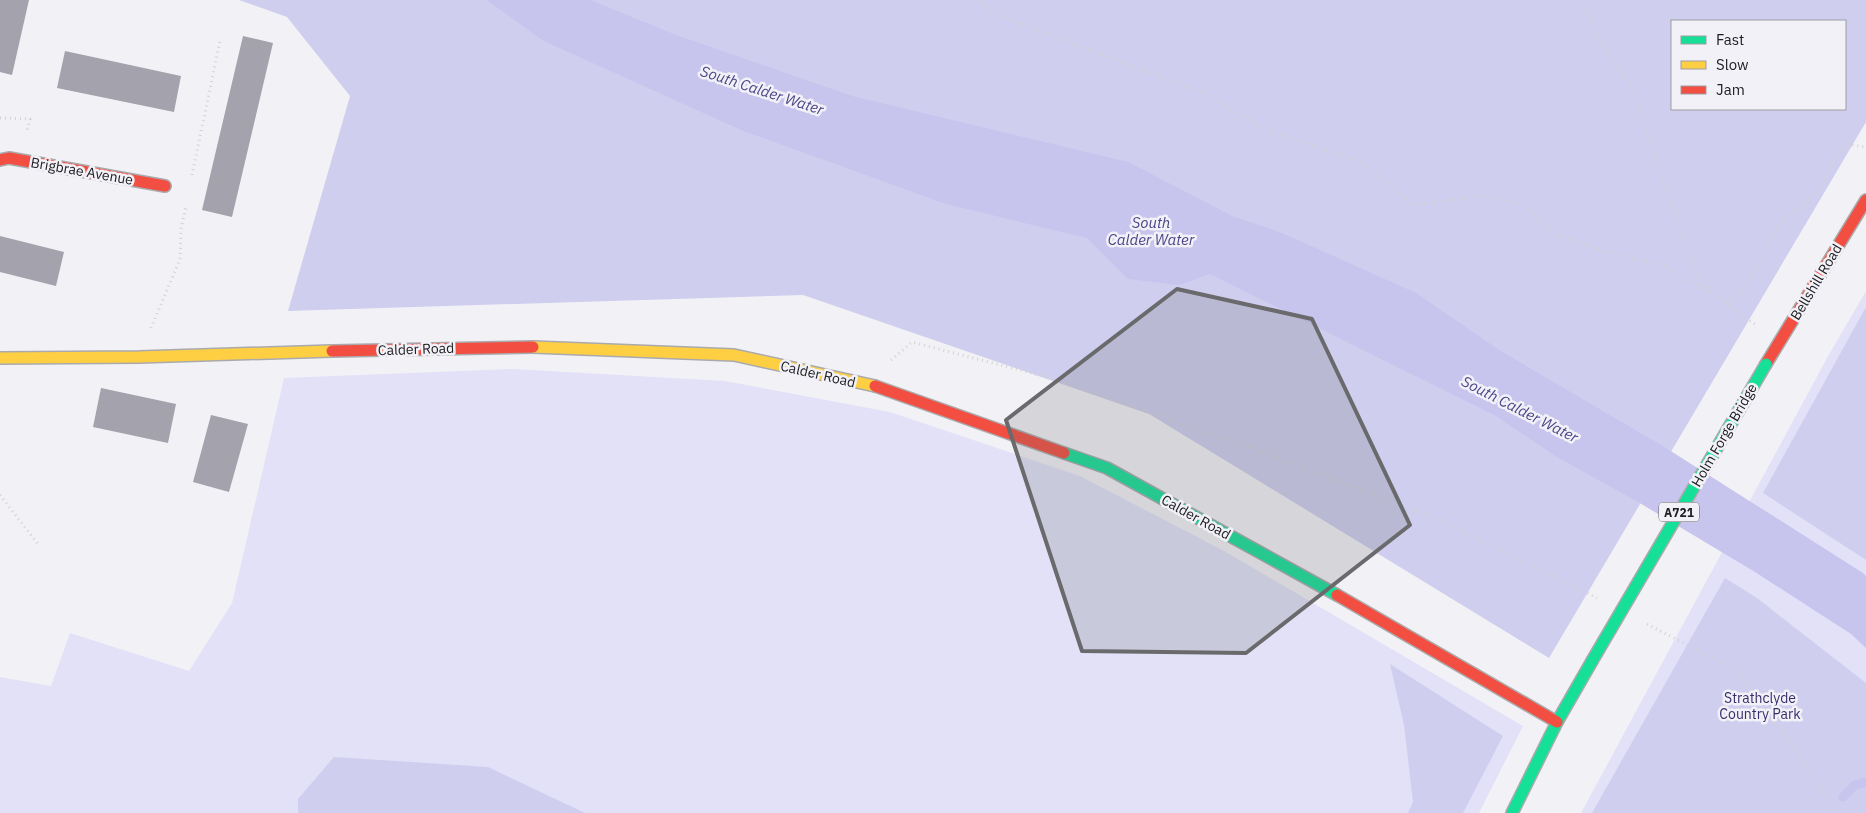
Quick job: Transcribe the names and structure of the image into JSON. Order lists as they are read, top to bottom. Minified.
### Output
{"streets":{"street":["Brigbrae Avenue","Bellshill Road","Calder Road","Holm Forge Bridge","A721"]},"crossings":[["Bellshill Road","Holm Forge Bridge"],["Calder Road","Holm Forge Bridge"],["Calder Road","A721"],["Holm Forge Bridge","A721"]],"water":["South Calder Water"],"parks":["Strathclyde Country Park"],"legend":["Fast","Slow","Jam"]}
